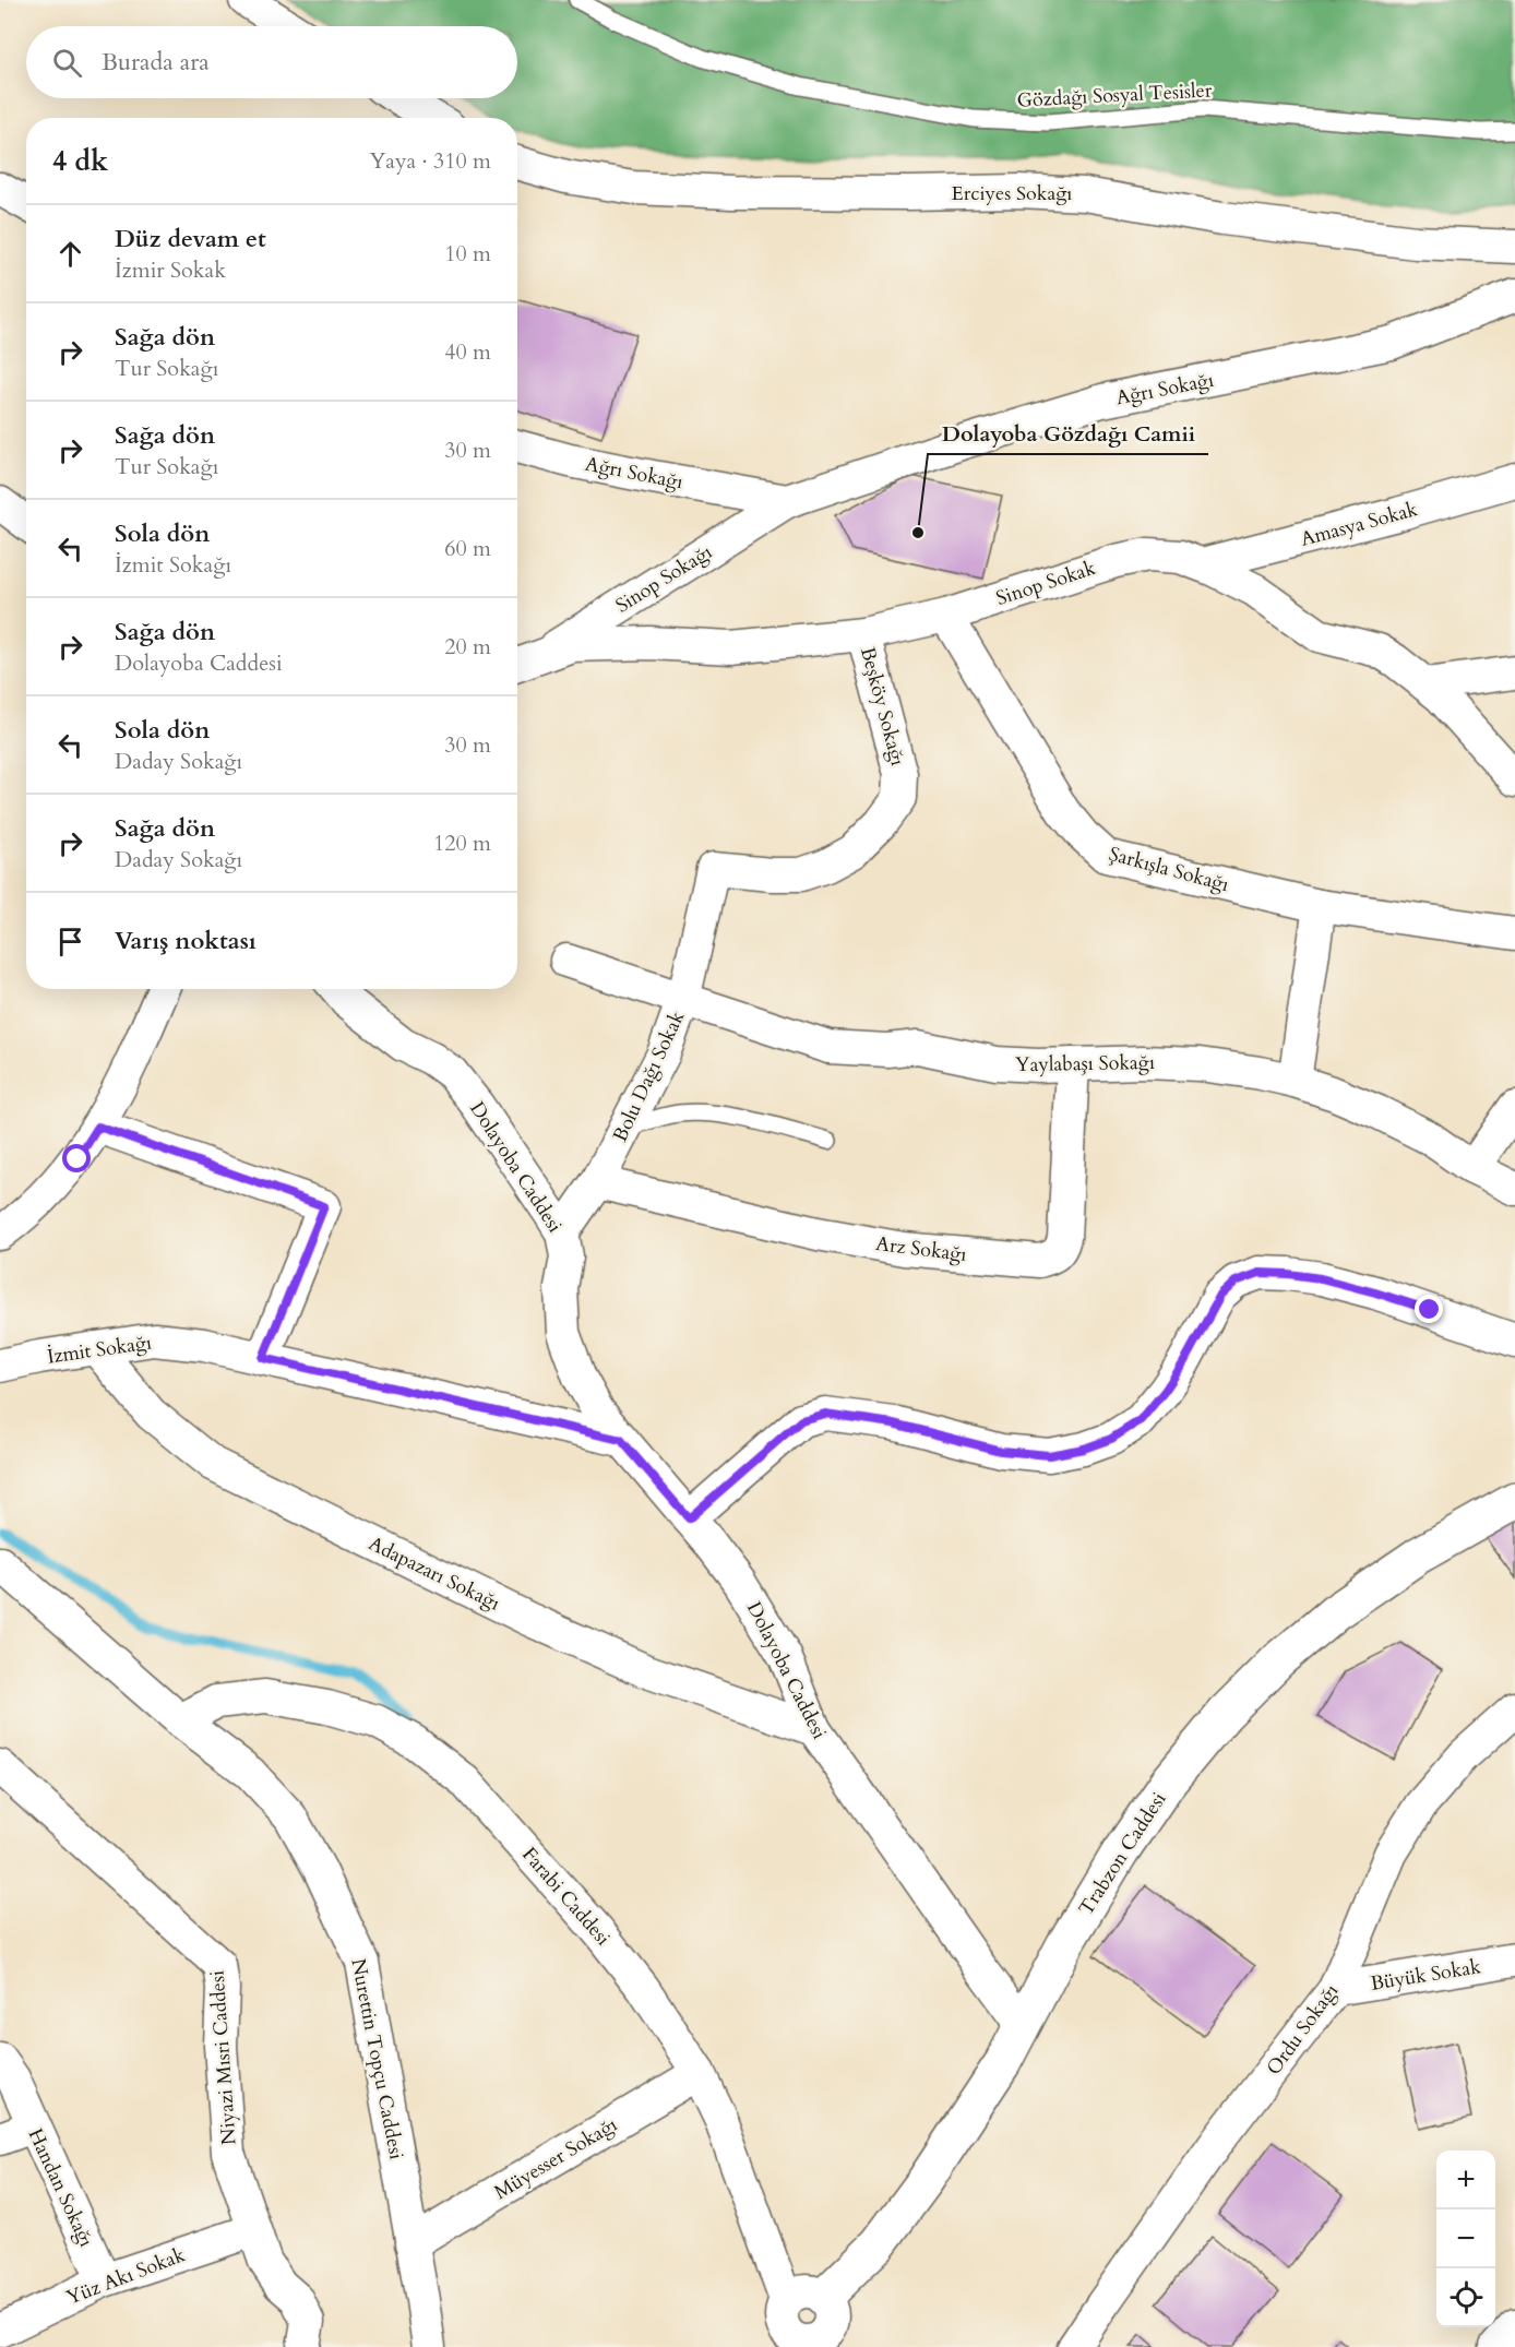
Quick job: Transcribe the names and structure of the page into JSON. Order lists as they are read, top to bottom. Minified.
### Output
{"streets":{"street":["Erciyes Sokağı","Ağrı Sokağı","Amasya Sokak","Sinop Sokağı","Sinop Sokak","Beşköy Sokağı","Şarkışla Sokağı","Yaylabaşı Sokağı","Bolu Dağı Sokak","Dolayoba Caddesi","Arz Sokağı","İzmit Sokağı","Adapazarı Sokağı","Trabzon Caddesi","Farabi Caddesi","Büyük Sokak","Ordu Sokağı","Niyazi Mısri Caddesi","Nurettin Topçu Caddesi","Müyesser Sokağı","Handan Sokağı","Yüz Akı Sokak"],"lane":["Gözdağı Sosyal Tesisler"]},"crossings":[["Ağrı Sokağı","Sinop Sokağı"],["Amasya Sokak","Sinop Sokak"],["Sinop Sokağı","Sinop Sokak"],["Sinop Sokak","Beşköy Sokağı"],["Sinop Sokak","Şarkışla Sokağı"],["Beşköy Sokağı","Bolu Dağı Sokak"],["Yaylabaşı Sokağı","Bolu Dağı Sokak"],["Yaylabaşı Sokağı","Arz Sokağı"],["Bolu Dağı Sokak","Dolayoba Caddesi"],["Bolu Dağı Sokak","Arz Sokağı"],["Dolayoba Caddesi","İzmit Sokağı"],["Dolayoba Caddesi","Adapazarı Sokağı"],["Dolayoba Caddesi","Trabzon Caddesi"],["İzmit Sokağı","Adapazarı Sokağı"],["Trabzon Caddesi","Farabi Caddesi"],["Farabi Caddesi","Nurettin Topçu Caddesi"],["Farabi Caddesi","Müyesser Sokağı"],["Büyük Sokak","Ordu Sokağı"],["Niyazi Mısri Caddesi","Yüz Akı Sokak"],["Nurettin Topçu Caddesi","Müyesser Sokağı"],["Handan Sokağı","Yüz Akı Sokak"]],"places":["Dolayoba Gözdağı Camii"],"page":{"search":"Burada ara","heading":["4 dk","Yaya · 310 m"],"list":[["Düz devam et","İzmir Sokak","10 m"],["Sağa dön","Tur Sokağı","40 m"],["Sağa dön","Tur Sokağı","30 m"],["Sola dön","İzmit Sokağı","60 m"],["Sağa dön","Dolayoba Caddesi","20 m"],["Sola dön","Daday Sokağı","30 m"],["Sağa dön","Daday Sokağı","120 m"],"Varış noktası"],"map_buttons":["+","−"]}}
